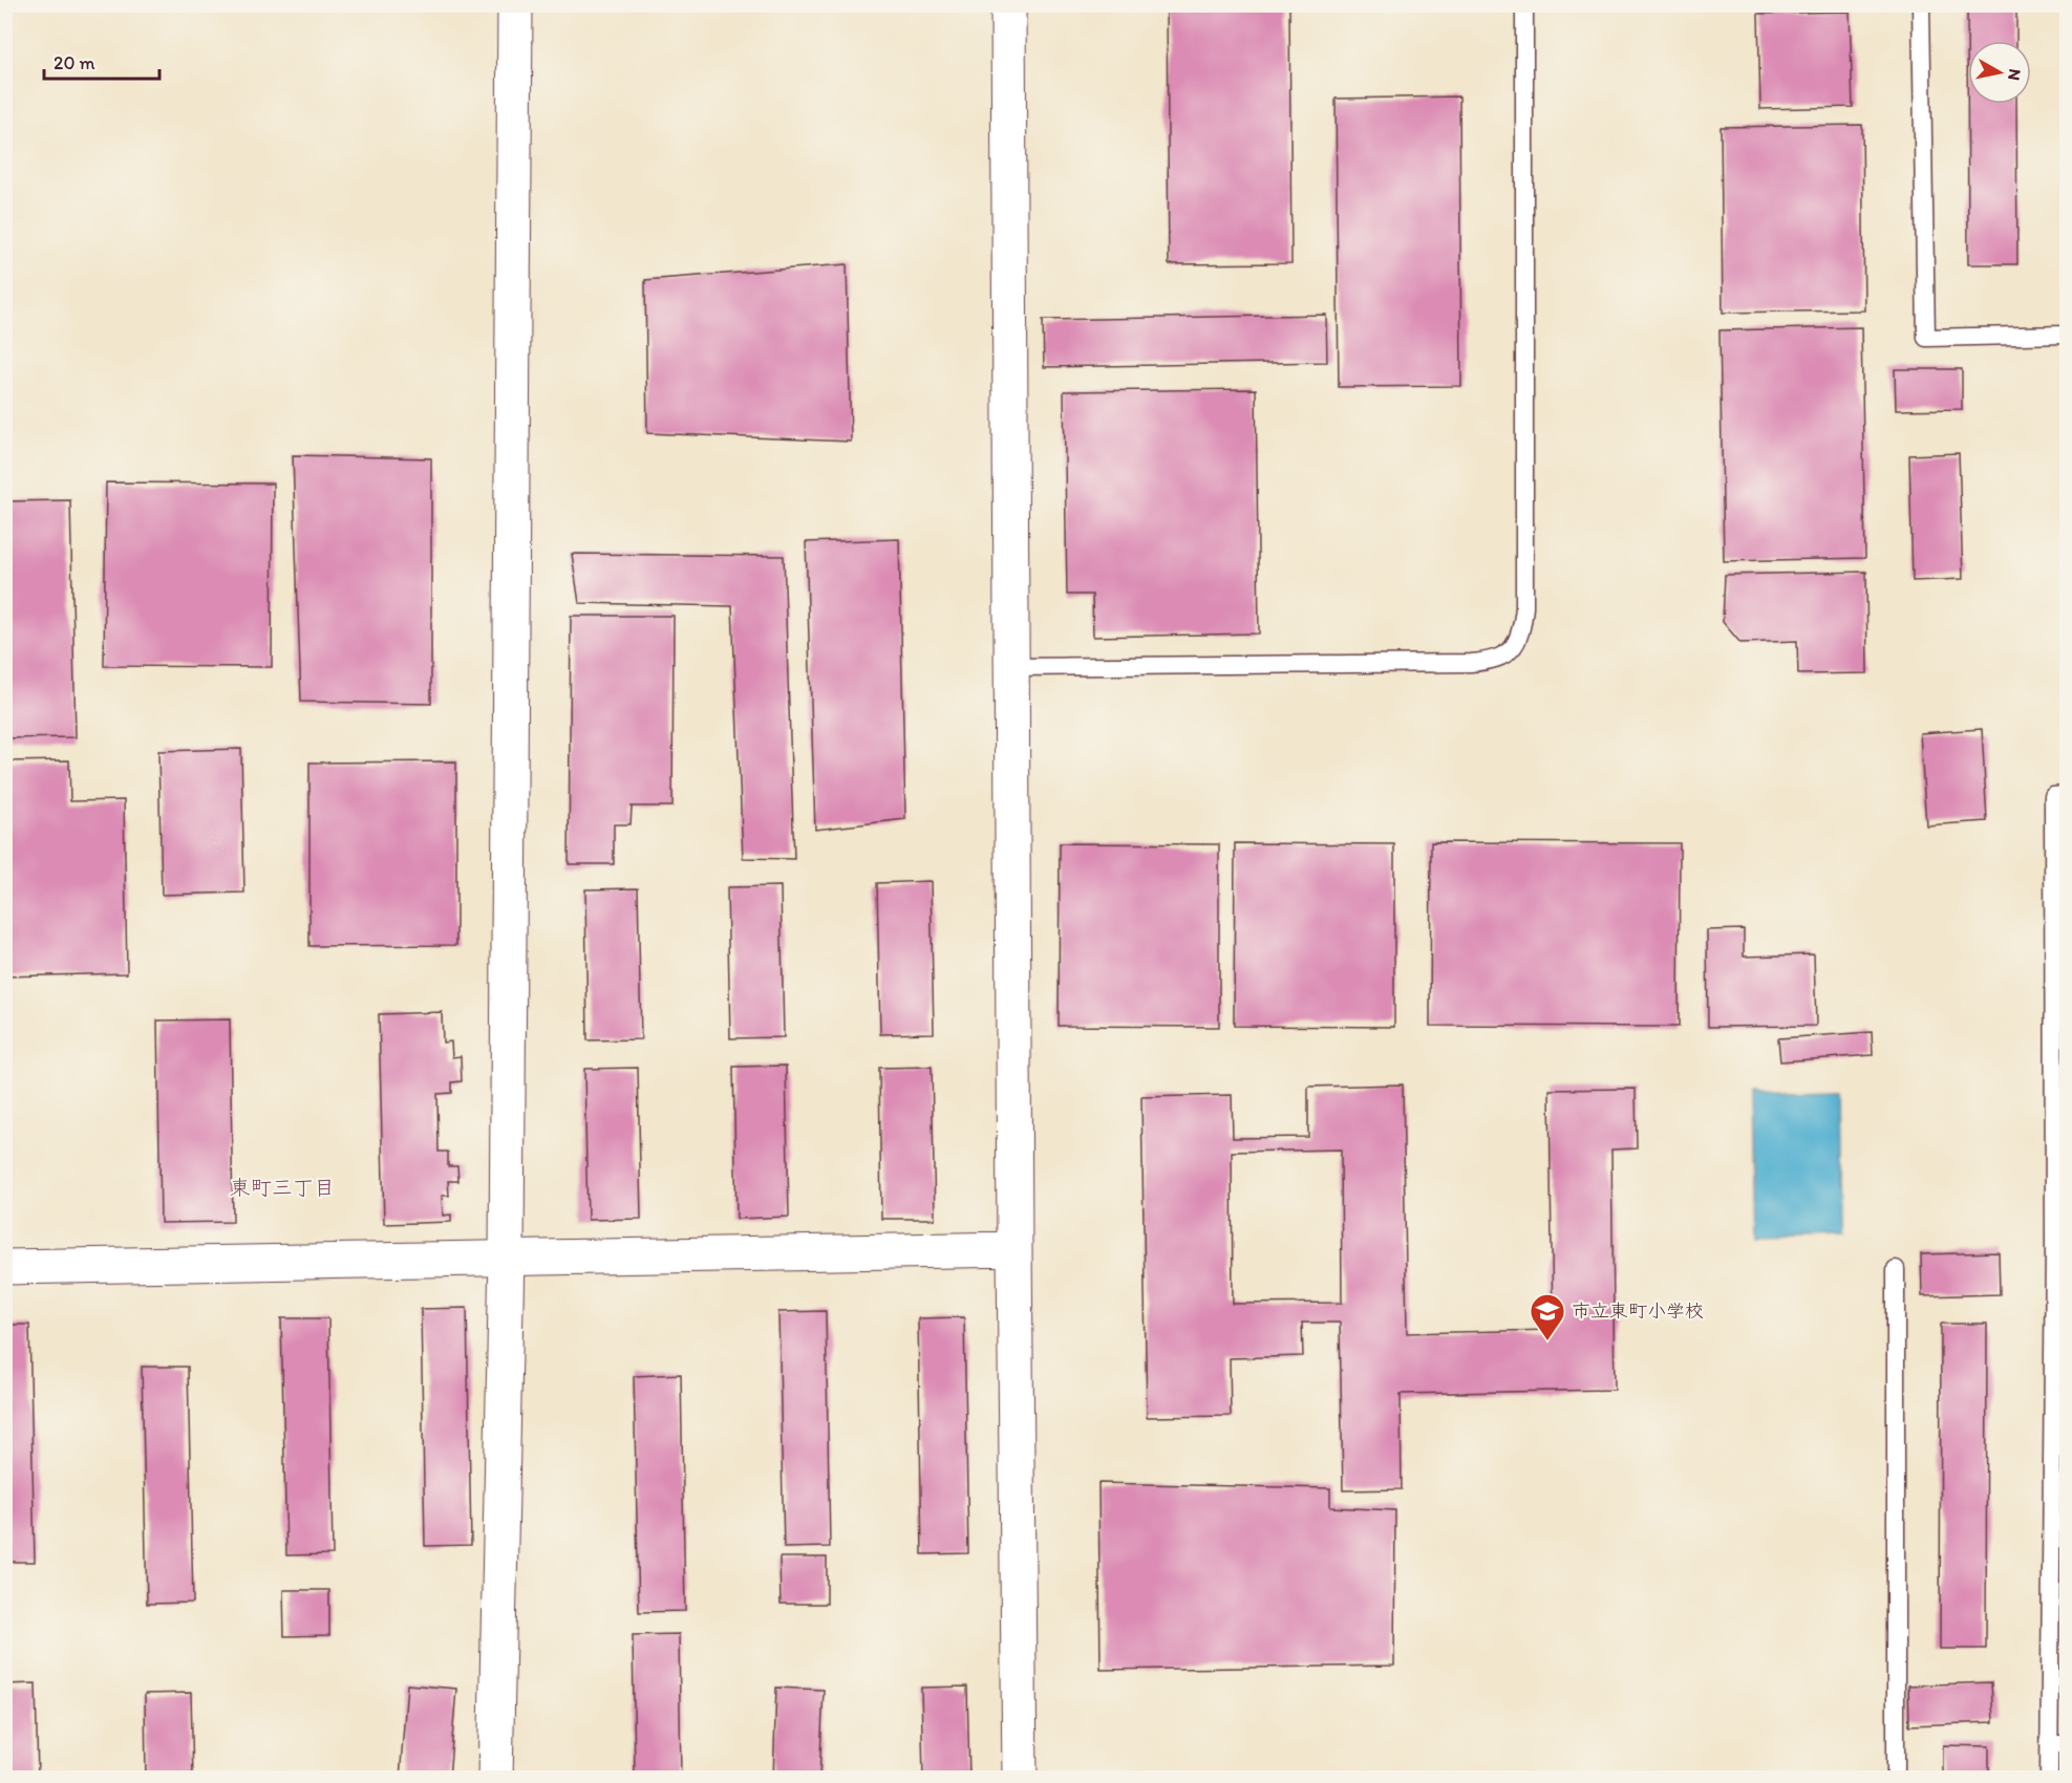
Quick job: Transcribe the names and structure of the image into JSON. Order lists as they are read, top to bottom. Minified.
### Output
{"districts":["東町三丁目"],"places":{"school or university":["市立東町小学校"]},"scale_bar":"20 m","north":"right"}
